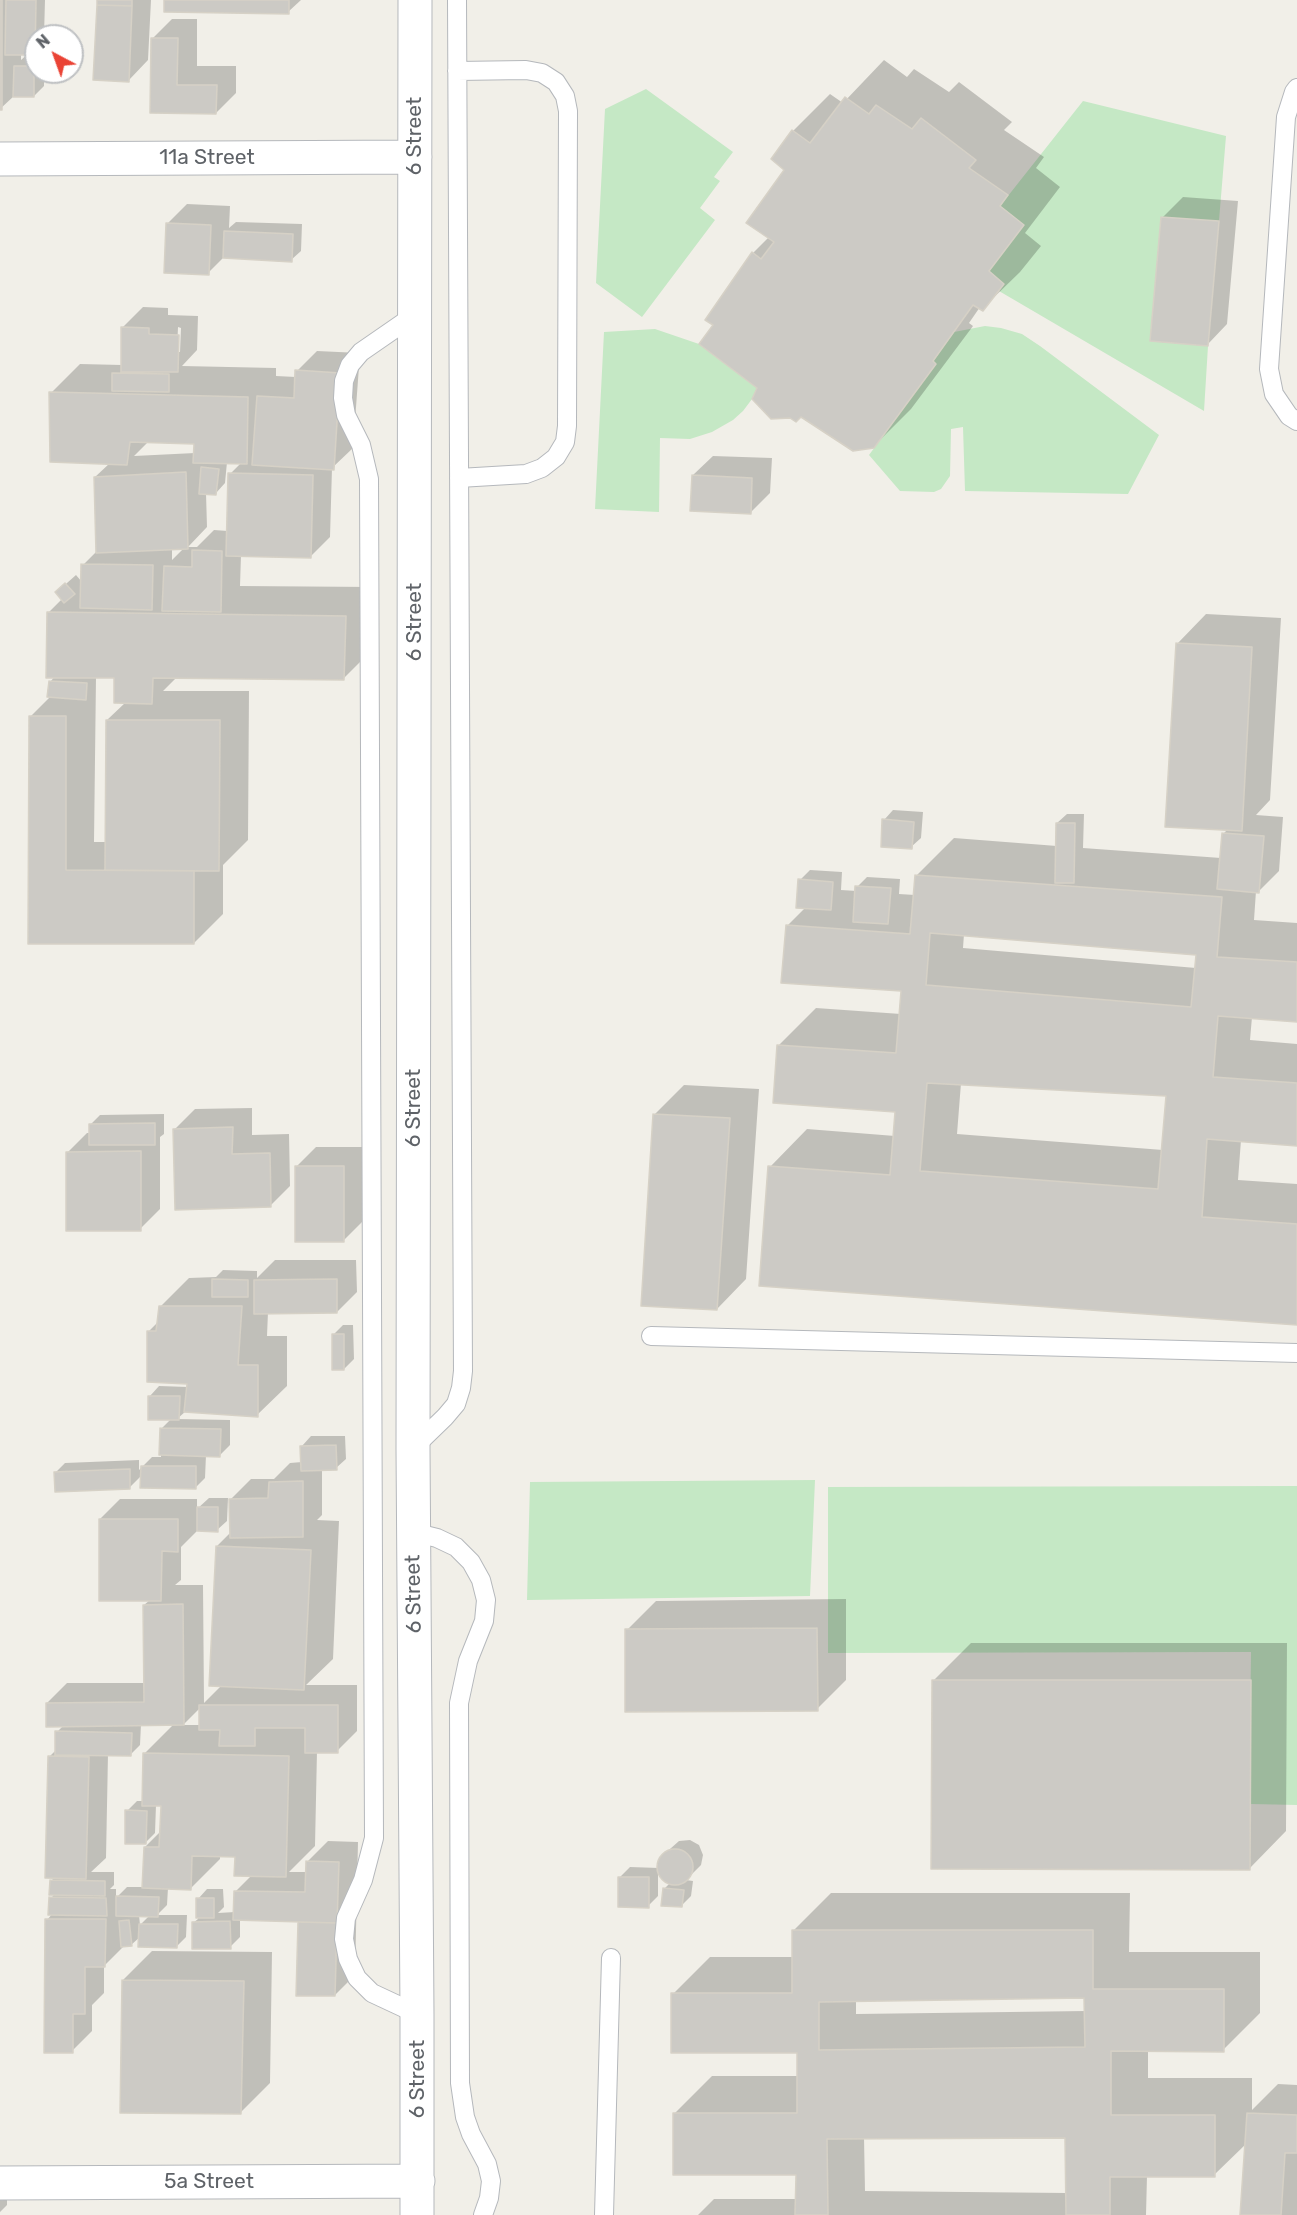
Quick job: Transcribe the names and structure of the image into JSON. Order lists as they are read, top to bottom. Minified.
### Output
{"streets":{"street":["6 Street","11a Street","5a Street"]},"crossings":[["6 Street","11a Street"],["6 Street","5a Street"]],"north":"top left"}
